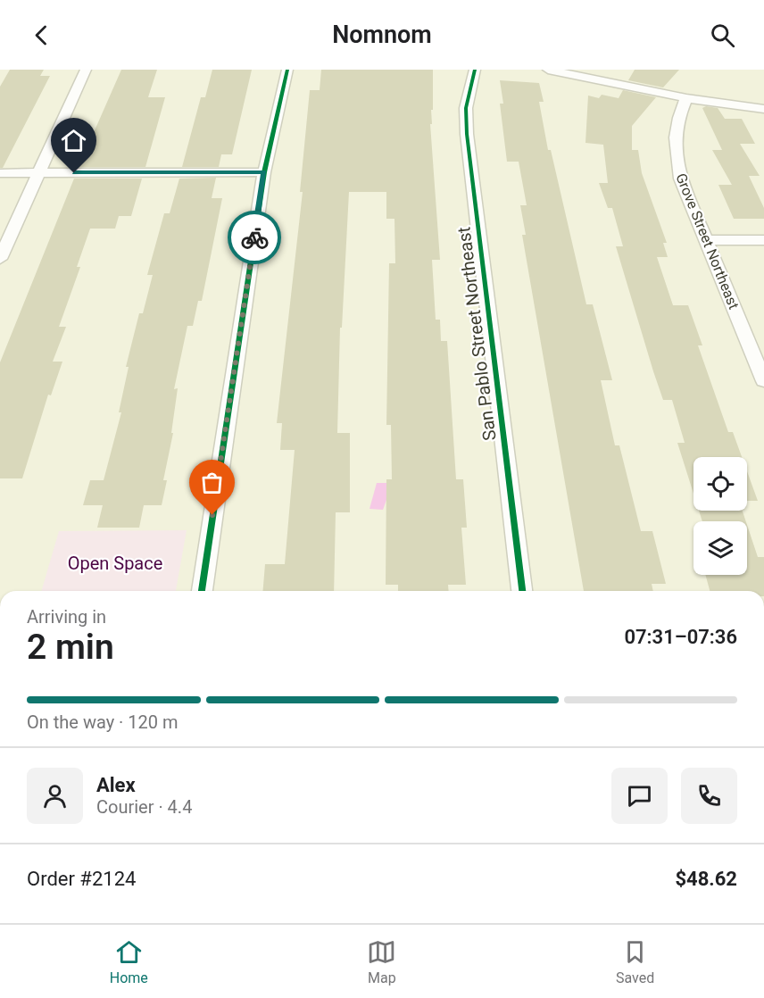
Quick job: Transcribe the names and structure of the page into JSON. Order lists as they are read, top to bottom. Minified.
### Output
{"streets":{"street":["Grove Street Northeast","San Pablo Street Northeast"]},"parks":["Open Space"],"page":{"header":"Nomnom","heading":["2 min","Arriving in","07:31–07:36"],"panel":["Alex","Courier · 4.4","Order #2124","$48.62"],"bar":"On the way · 120 m","tabs":["Home","Map","Saved"]}}
